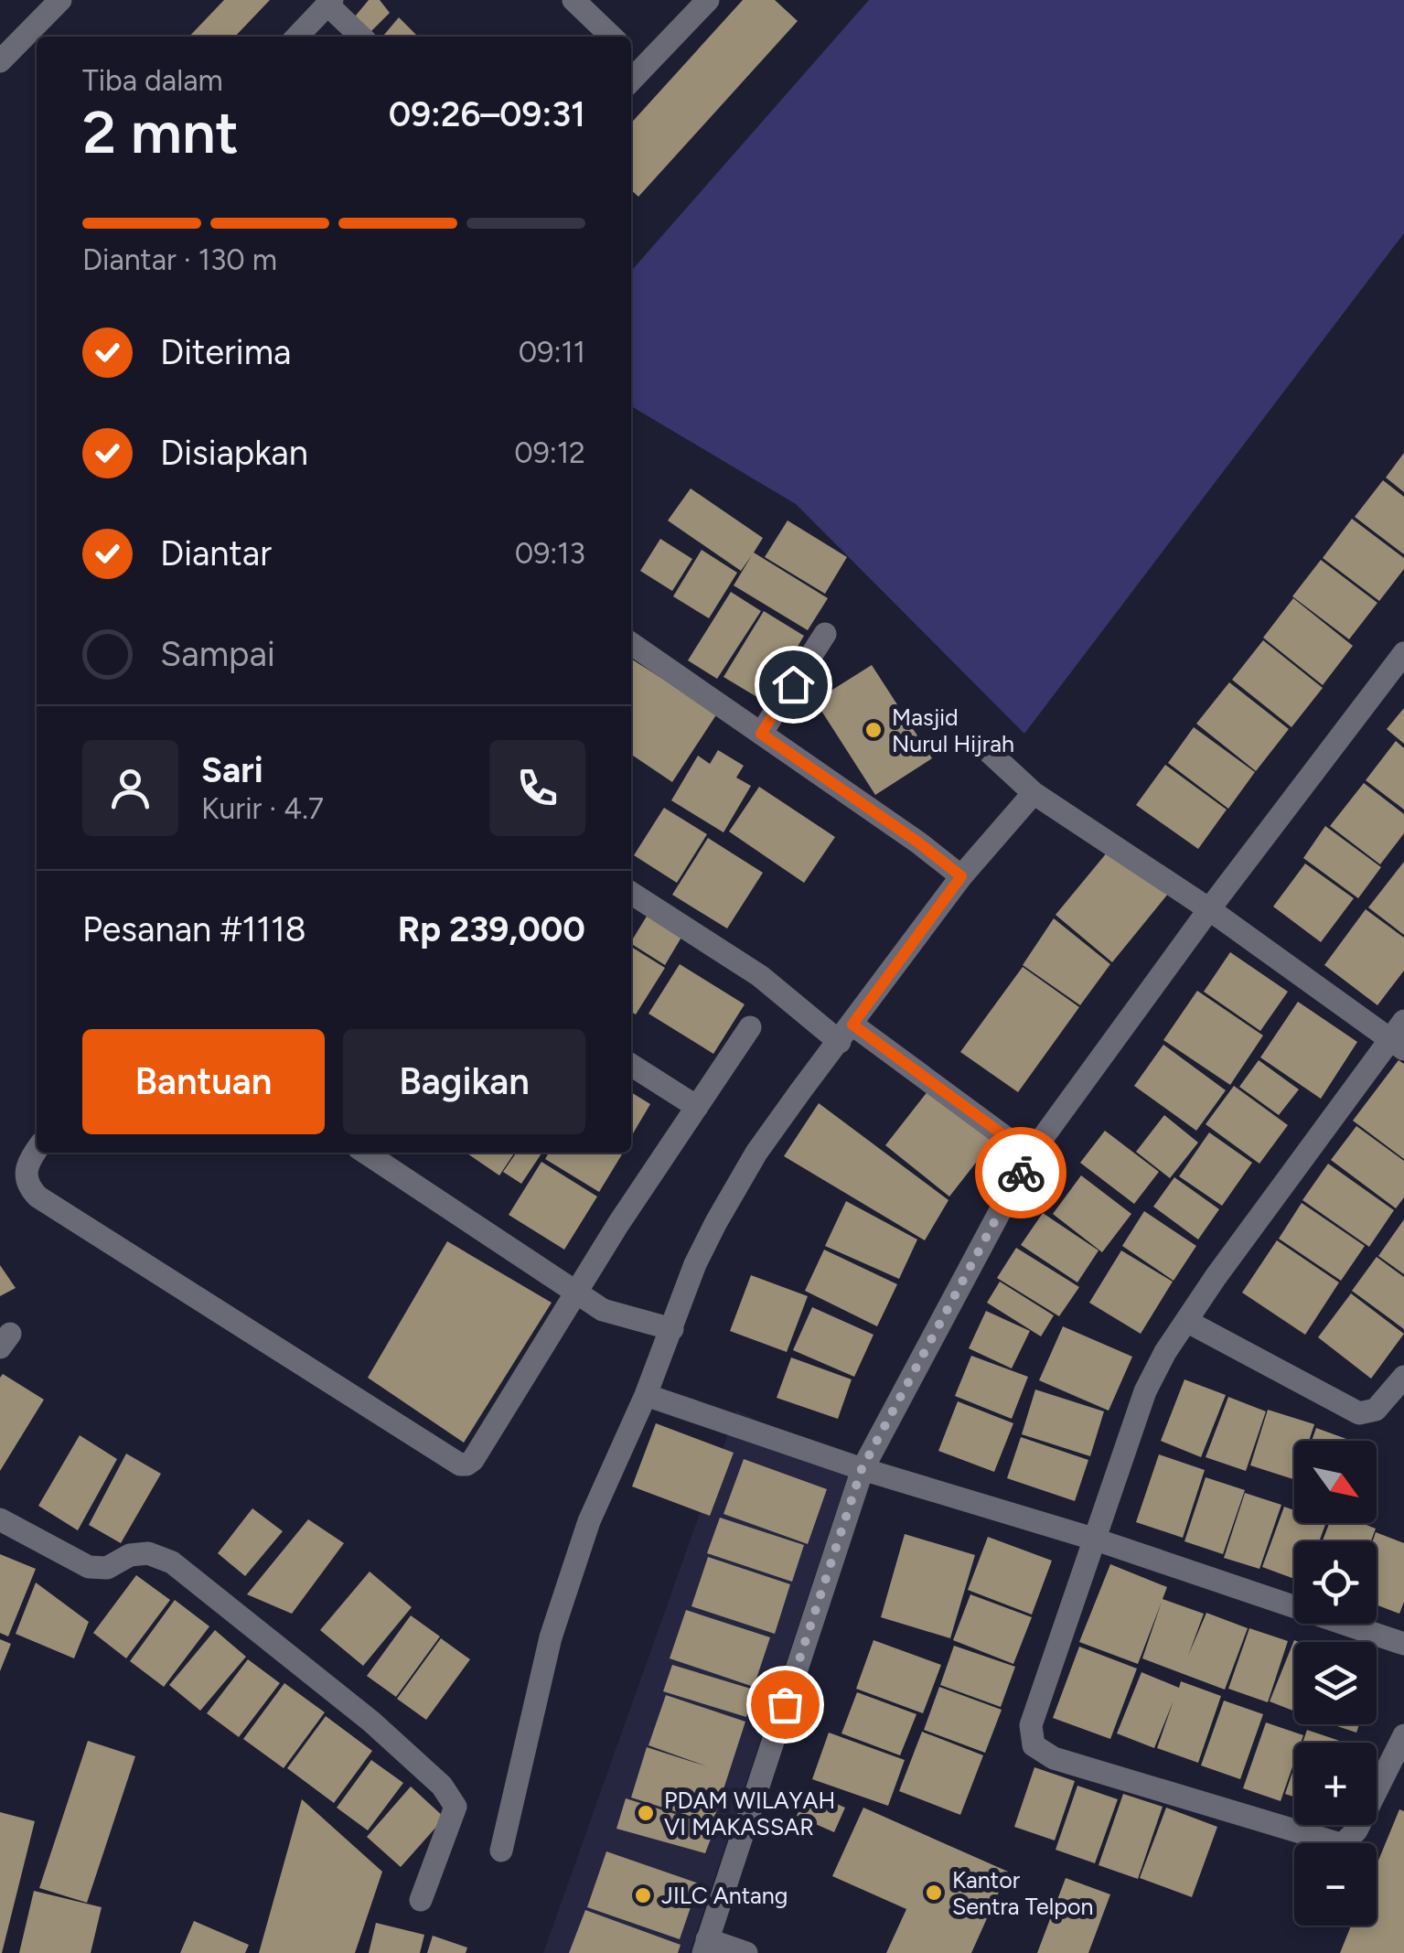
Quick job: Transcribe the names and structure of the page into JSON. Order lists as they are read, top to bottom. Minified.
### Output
{"places":["Masjid Nurul Hijrah","PDAM WILAYAH VI MAKASSAR","Kantor Sentra Telpon","JILC Antang"],"north":"bottom right","page":{"heading":["2 mnt","Tiba dalam","09:26–09:31"],"panel":["Sari","Kurir · 4.7","Pesanan #1118","Rp 239,000"],"bar":"Diantar · 130 m","list":[["Diterima","09:11"],["Disiapkan","09:12"],["Diantar","09:13"],"Sampai"],"buttons":["Bantuan","Bagikan"],"map_buttons":["+","−"]}}
